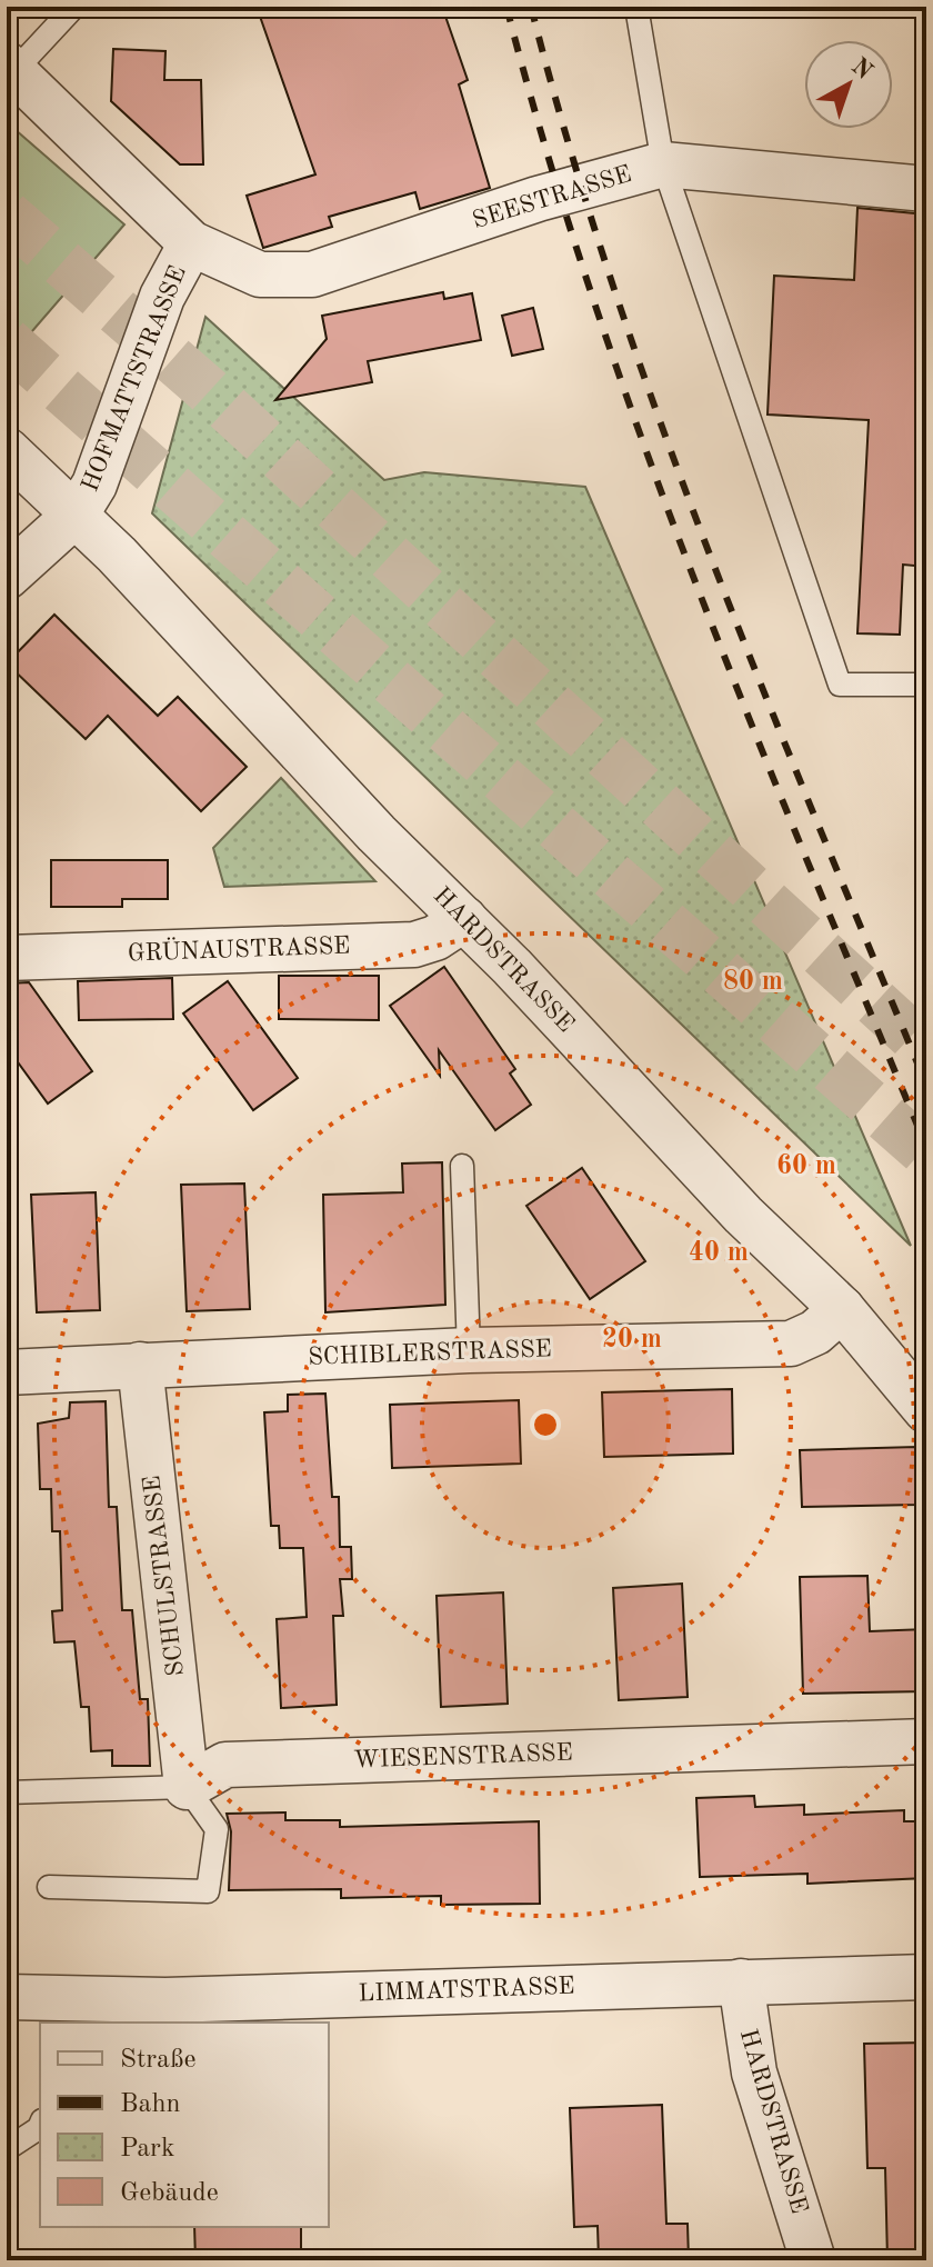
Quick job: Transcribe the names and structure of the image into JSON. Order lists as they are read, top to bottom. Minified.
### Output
{"streets":{"street":["SEESTRASSE","HOFMATTSTRASSE","GRÜNAUSTRASSE","HARDSTRASSE","SCHIBLERSTRASSE","SCHULSTRASSE","WIESENSTRASSE","LIMMATSTRASSE"]},"crossings":[["SEESTRASSE","HOFMATTSTRASSE"],["HOFMATTSTRASSE","HARDSTRASSE"],["GRÜNAUSTRASSE","HARDSTRASSE"],["HARDSTRASSE","SCHIBLERSTRASSE"],["HARDSTRASSE","LIMMATSTRASSE"],["SCHIBLERSTRASSE","SCHULSTRASSE"],["SCHULSTRASSE","WIESENSTRASSE"]],"legend":["Straße","Bahn","Park","Gebäude"],"north":"top right","rings":["80 m","60 m","40 m","20 m"]}
